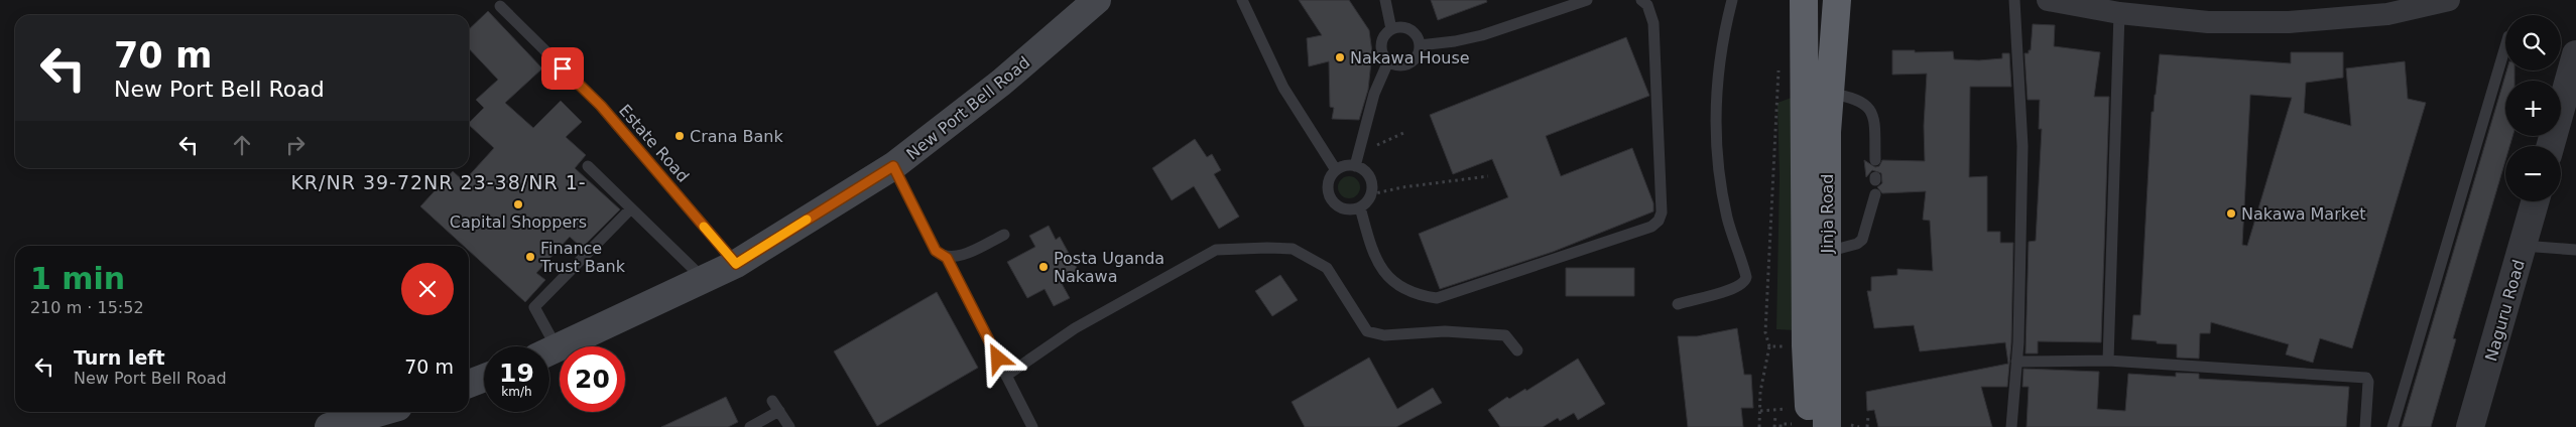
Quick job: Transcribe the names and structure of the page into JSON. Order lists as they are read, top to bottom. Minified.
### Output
{"streets":{"highway":["Jinja Road"],"main road":["New Port Bell Road"],"street":["Naguru Road"],"lane":["Estate Road"]},"crossings":[["New Port Bell Road","Estate Road"]],"districts":["KR/NR 39-72NR 23-38/NR 1-"],"places":["Nakawa House","Crana Bank","Capital Shoppers","Nakawa Market","Finance Trust Bank","Posta Uganda Nakawa"],"page":{"map_buttons":["+","−"],"turn":["70 m","New Port Bell Road"],"heading":["1 min","210 m · 15:52"],"list":[{"name":"Turn left","note":"New Port Bell Road","value":"70 m"}],"speed":"19 km/h","limit":"20"}}
